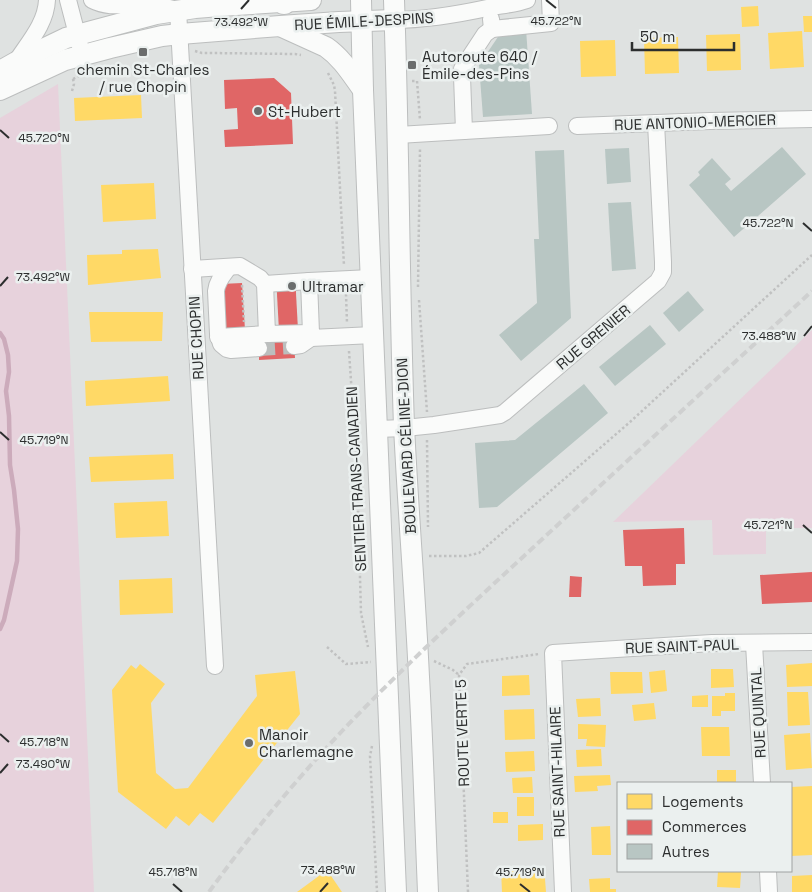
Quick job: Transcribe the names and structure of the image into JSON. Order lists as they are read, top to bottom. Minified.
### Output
{"streets":{"main road":["RUE ÉMILE-DESPINS","BOULEVARD CÉLINE-DION"],"street":["RUE ANTONIO-MERCIER","RUE GRENIER","RUE CHOPIN","RUE SAINT-PAUL","RUE QUINTAL","RUE SAINT-HILAIRE"],"path":["SENTIER TRANS-CANADIEN","ROUTE VERTE 5"]},"crossings":[["RUE ÉMILE-DESPINS","RUE CHOPIN"],["RUE ÉMILE-DESPINS","BOULEVARD CÉLINE-DION"],["RUE ANTONIO-MERCIER","RUE GRENIER"],["RUE GRENIER","BOULEVARD CÉLINE-DION"],["RUE SAINT-PAUL","RUE QUINTAL"],["RUE SAINT-PAUL","ROUTE VERTE 5"],["RUE SAINT-PAUL","RUE SAINT-HILAIRE"],["ROUTE VERTE 5","RUE SAINT-HILAIRE"]],"places":{"transit":["chemin St-Charles / rue Chopin","Autoroute 640 / Émile-des-Pins"],"other":["St-Hubert","Ultramar","Manoir Charlemagne"]},"legend":["Logements","Commerces","Autres"],"scale_bar":"50 m","coordinates":["45.722°N","73.492°W","45.720°N","73.488°W","45.719°N","45.721°N","45.718°N","73.490°W"]}
